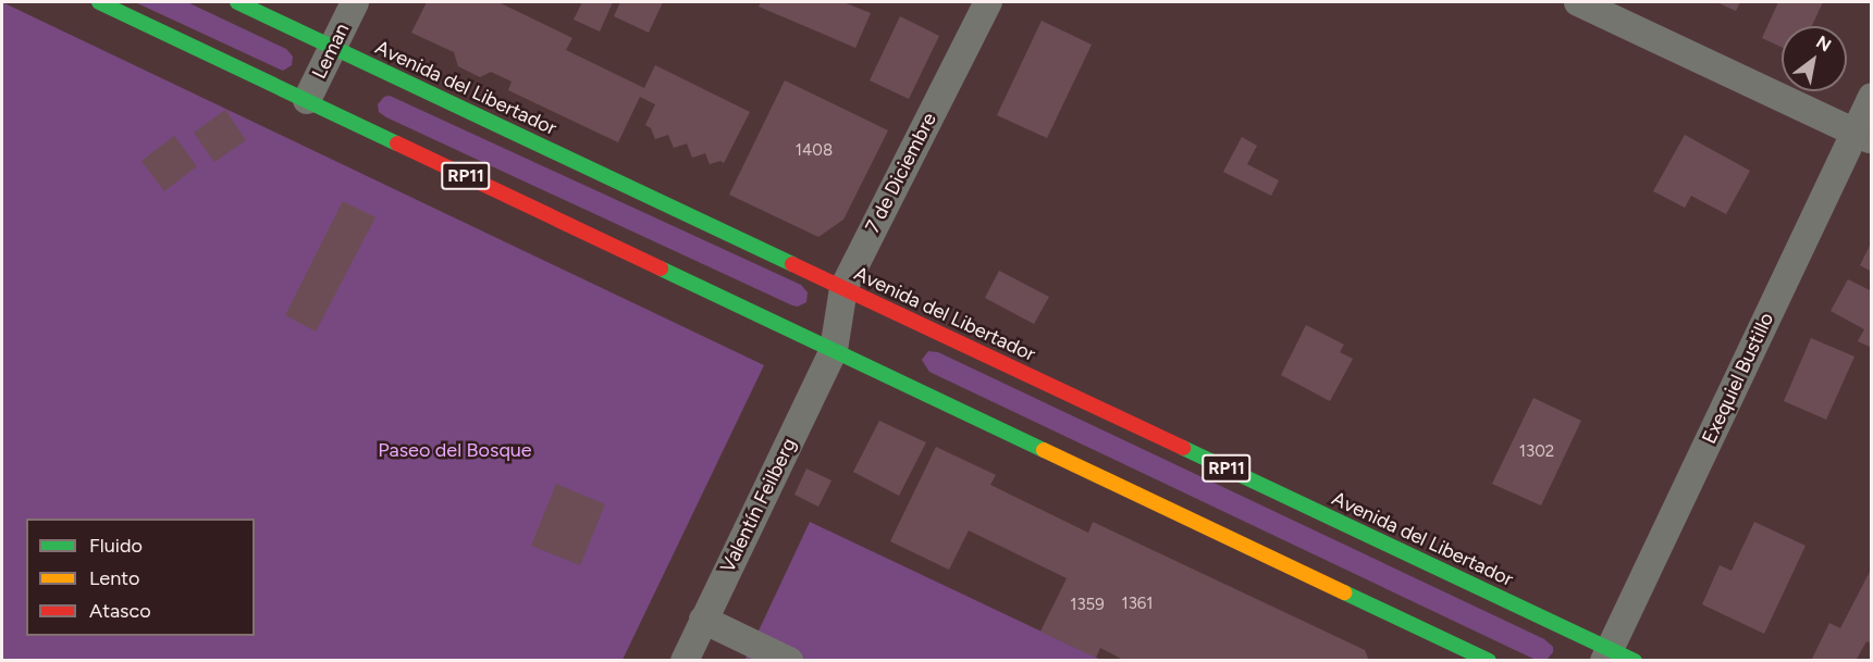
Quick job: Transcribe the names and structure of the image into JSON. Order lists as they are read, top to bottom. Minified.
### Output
{"streets":{"main road":["Avenida del Libertador","RP11"],"street":["Leman","7 de Diciembre","Exequiel Bustillo","Valentín Feilberg"]},"crossings":[["Leman","Avenida del Libertador"],["Leman","RP11"],["Avenida del Libertador","7 de Diciembre"],["Avenida del Libertador","Exequiel Bustillo"],["7 de Diciembre","RP11"],["7 de Diciembre","Valentín Feilberg"],["RP11","Valentín Feilberg"]],"parks":["Paseo del Bosque"],"house_numbers":["1408","1302","1361","1359"],"legend":["Fluido","Lento","Atasco"],"north":"top right"}
